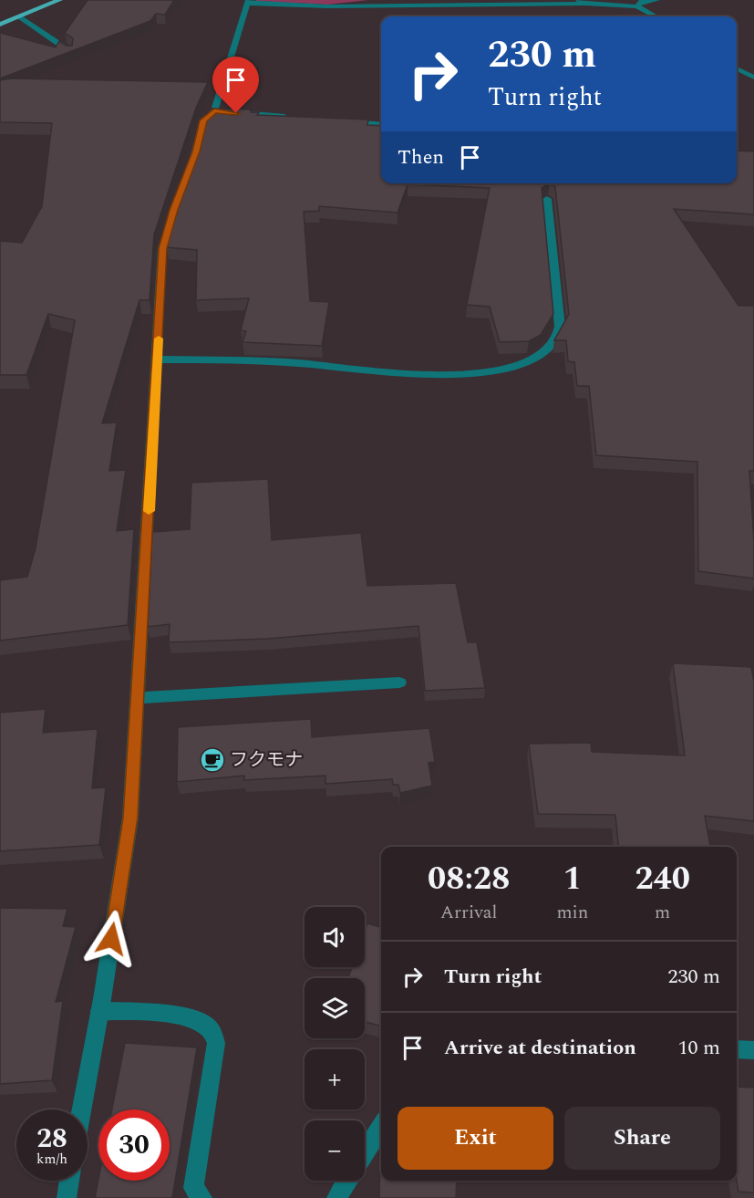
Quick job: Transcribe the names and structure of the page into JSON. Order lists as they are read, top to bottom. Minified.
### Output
{"places":{"cafe":["フクモナ"]},"page":{"turn":["230 m","Turn right"],"then":"Then","eta":["08:28","Arrival","1","min","240","m"],"map_buttons":["+","−"],"list":[{"name":"Turn right","value":"230 m"},{"name":"Arrive at destination","value":"10 m"}],"buttons":["Exit","Share"],"speed":"28 km/h","limit":"30"}}
